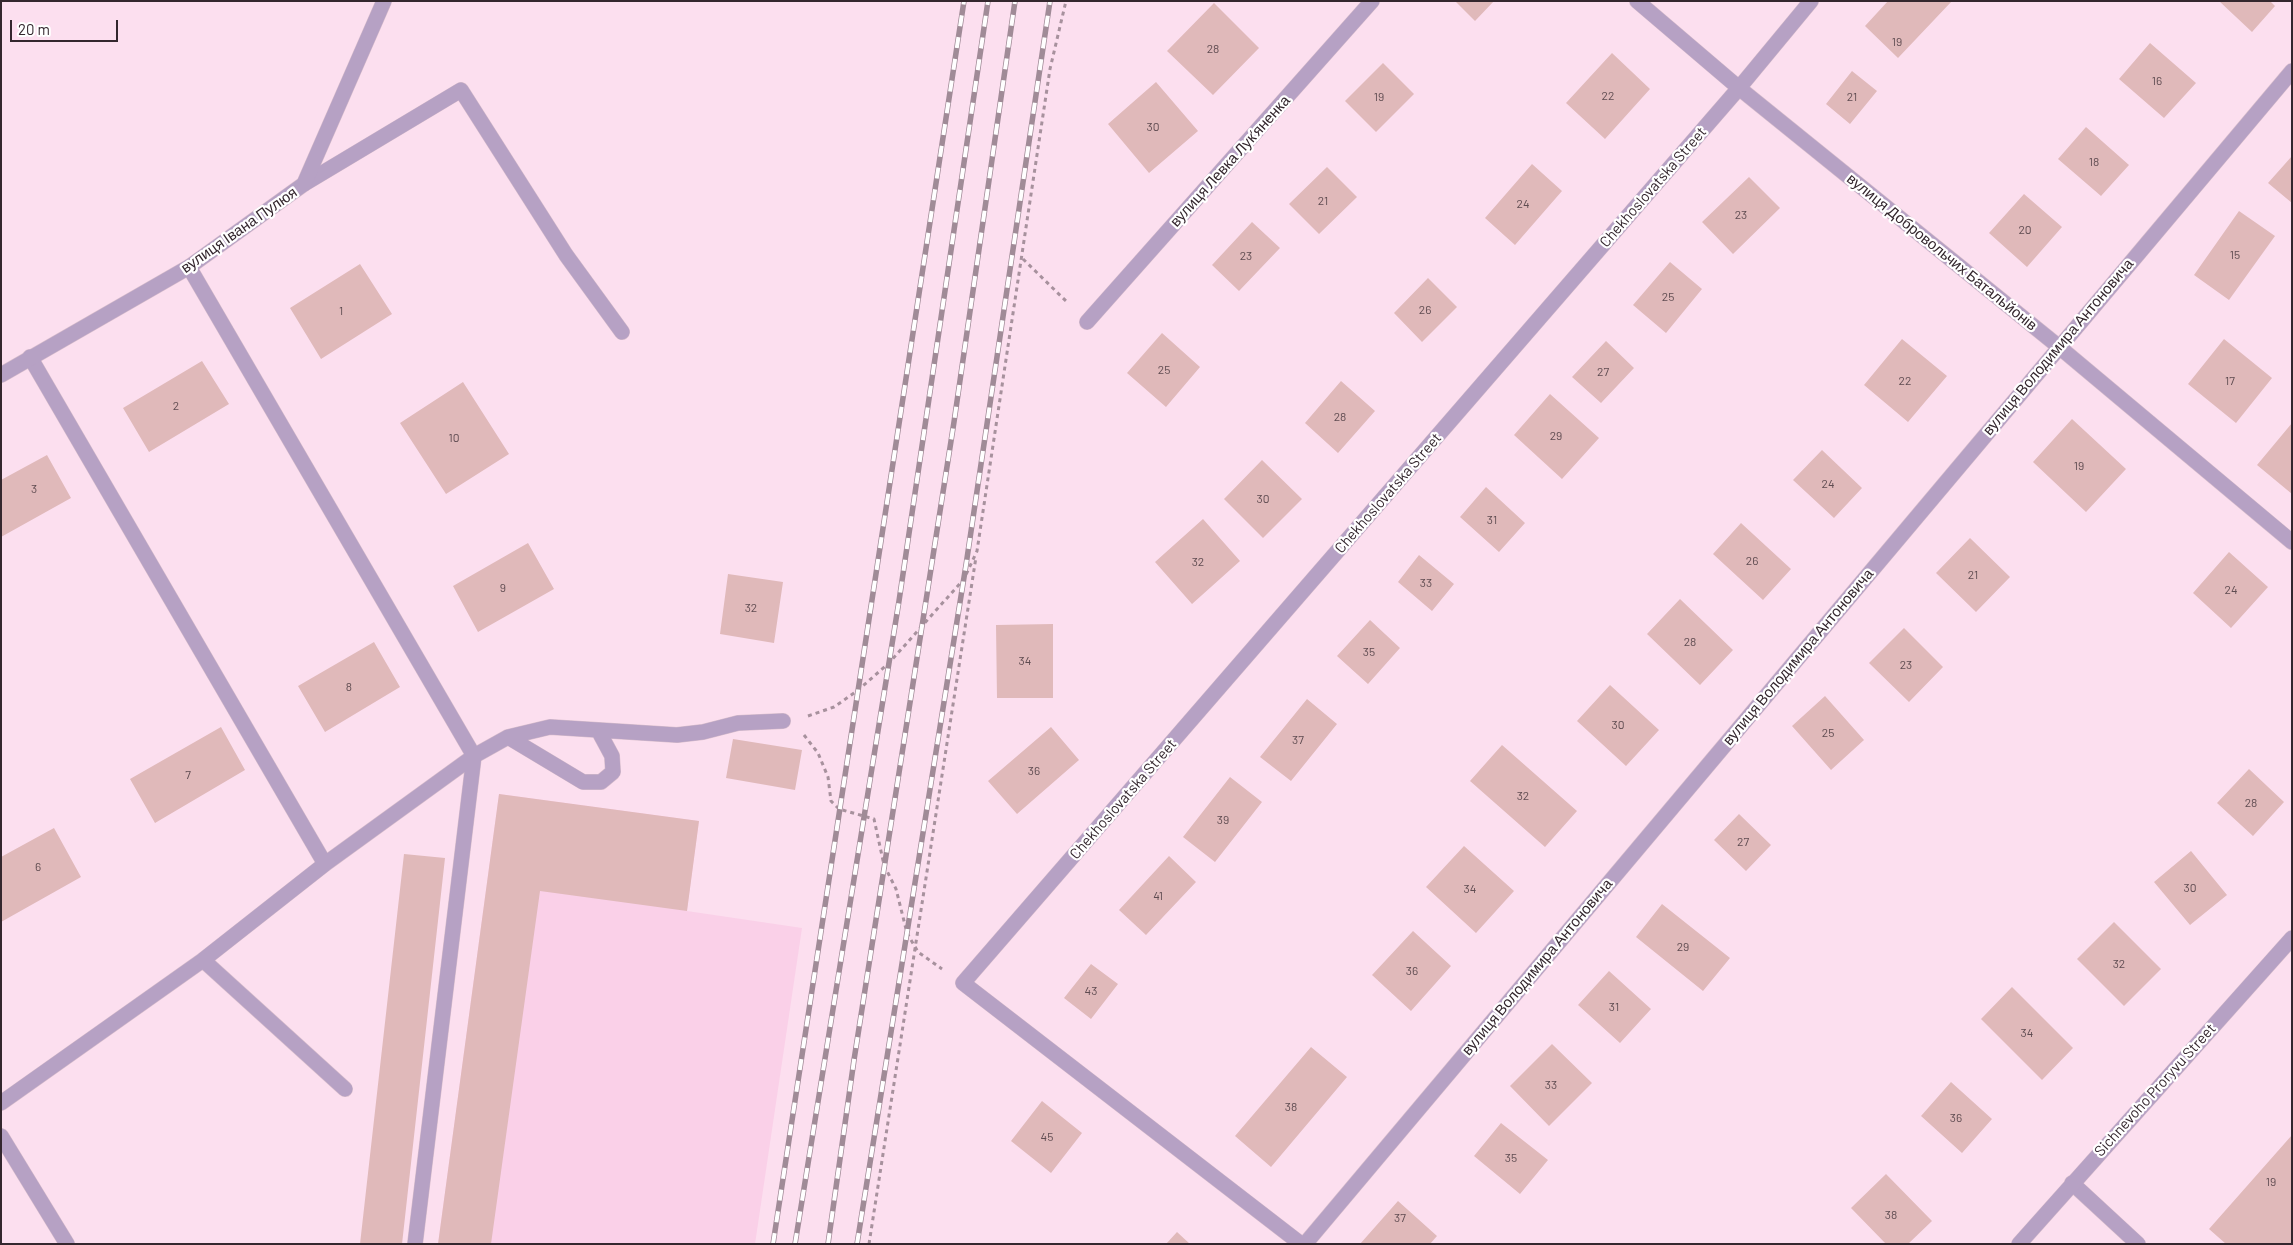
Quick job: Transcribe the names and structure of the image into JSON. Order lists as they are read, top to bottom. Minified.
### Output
{"streets":{"street":["вулиця Левка Лукʼяненка","Chekhoslovatska Street","вулиця Івана Пулюя","вулиця Добровольчих Батальйонів","вулиця Володимира Антоновича","Sichnevoho Proryvu Street"]},"crossings":[["Chekhoslovatska Street","вулиця Добровольчих Батальйонів"],["вулиця Добровольчих Батальйонів","вулиця Володимира Антоновича"]],"house_numbers":["19","28","16","22","19","21","30","18","21","24","23","20","15","23","25","26","1","25","27","22","17","2","28","29","10","19","24","3","30","31","26","32","21","33","9","24","32","28","35","34","23","8","30","25","37","36","7","32","28","39","27","6","30","34","41","29","32","36","43","31","34","33","38","36","45","35","19","38","37"],"scale_bar":"20 m"}
